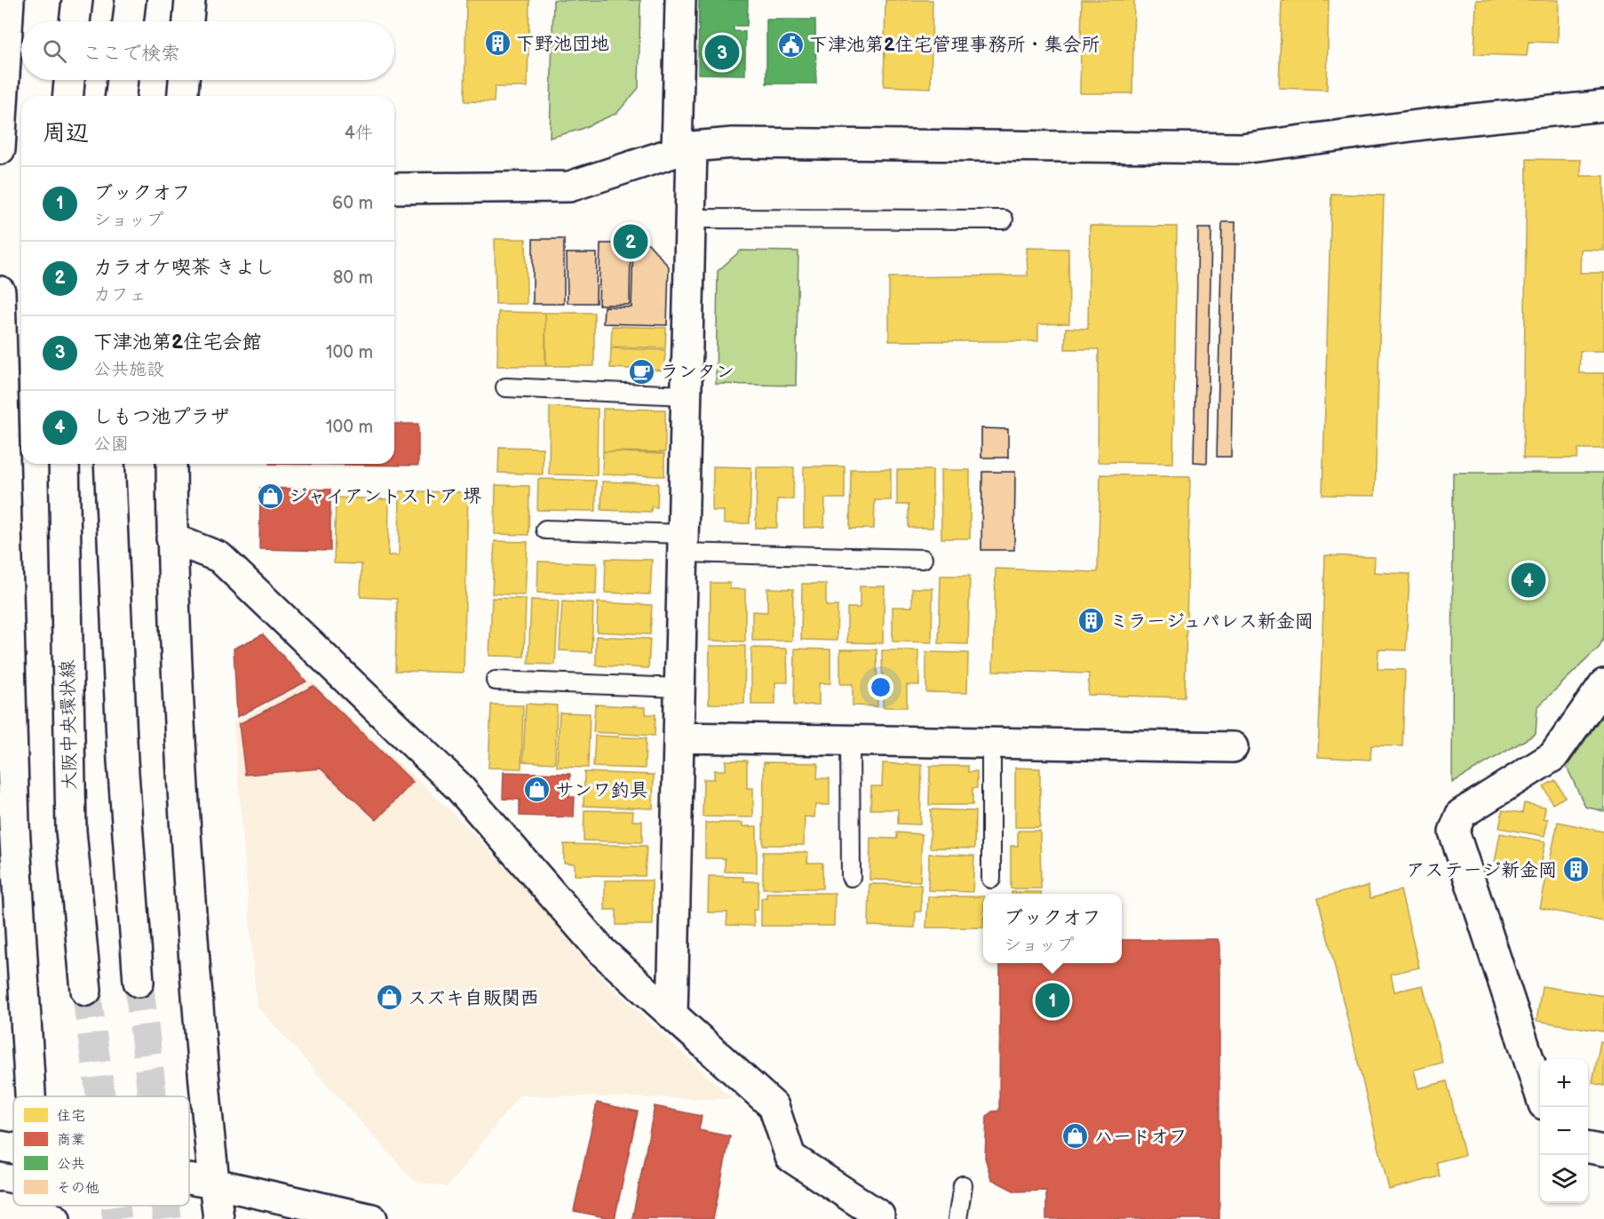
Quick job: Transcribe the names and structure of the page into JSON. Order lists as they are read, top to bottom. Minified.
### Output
{"streets":{"street":["大阪中央環状線"]},"places":{"building":["下野池団地","ミラージュパレス新金岡","アステージ新金岡"],"public building":["下津池第2住宅管理事務所・集会所"],"cafe":["ランタン"],"shop":["ジャイアントストア 堺","サンワ釣具","スズキ自販関西","ハードオフ"]},"legend":["住宅","商業","公共","その他"],"page":{"search":"ここで検索","pins":["3","2","4","1"],"heading":["周辺","4件"],"list":[{"mark":"1","name":"ブックオフ","note":"ショップ","value":"60 m"},{"mark":"2","name":"カラオケ喫茶 きよし","note":"カフェ","value":"80 m"},{"mark":"3","name":"下津池第2住宅会館","note":"公共施設","value":"100 m"},{"mark":"4","name":"しもつ池プラザ","note":"公園","value":"100 m"}],"popup":["ブックオフ","ショップ"],"map_buttons":["+","−"]}}
